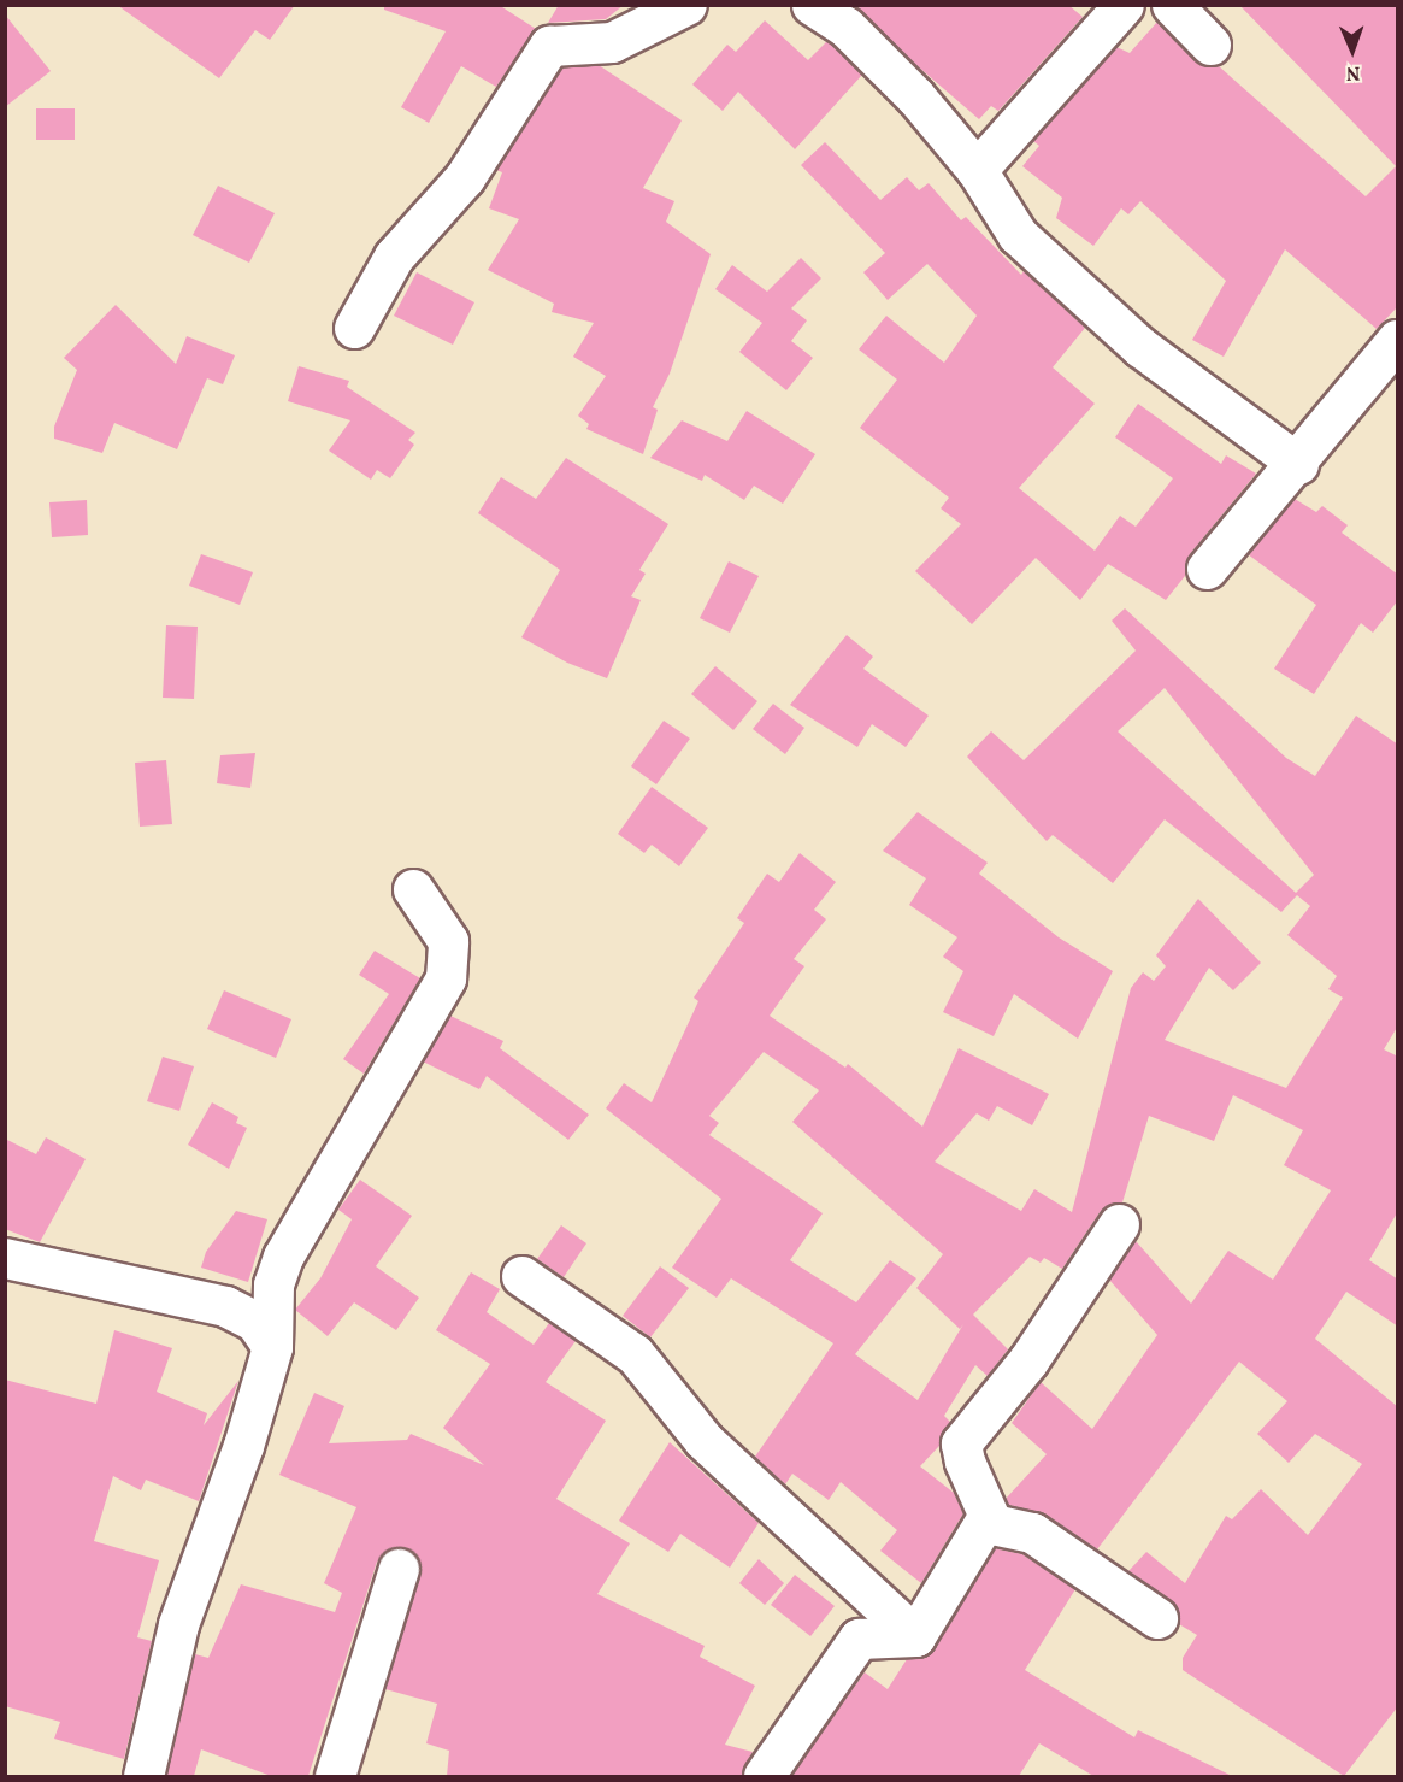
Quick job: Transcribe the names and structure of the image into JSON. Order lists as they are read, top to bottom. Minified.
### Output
{"north":"bottom"}
